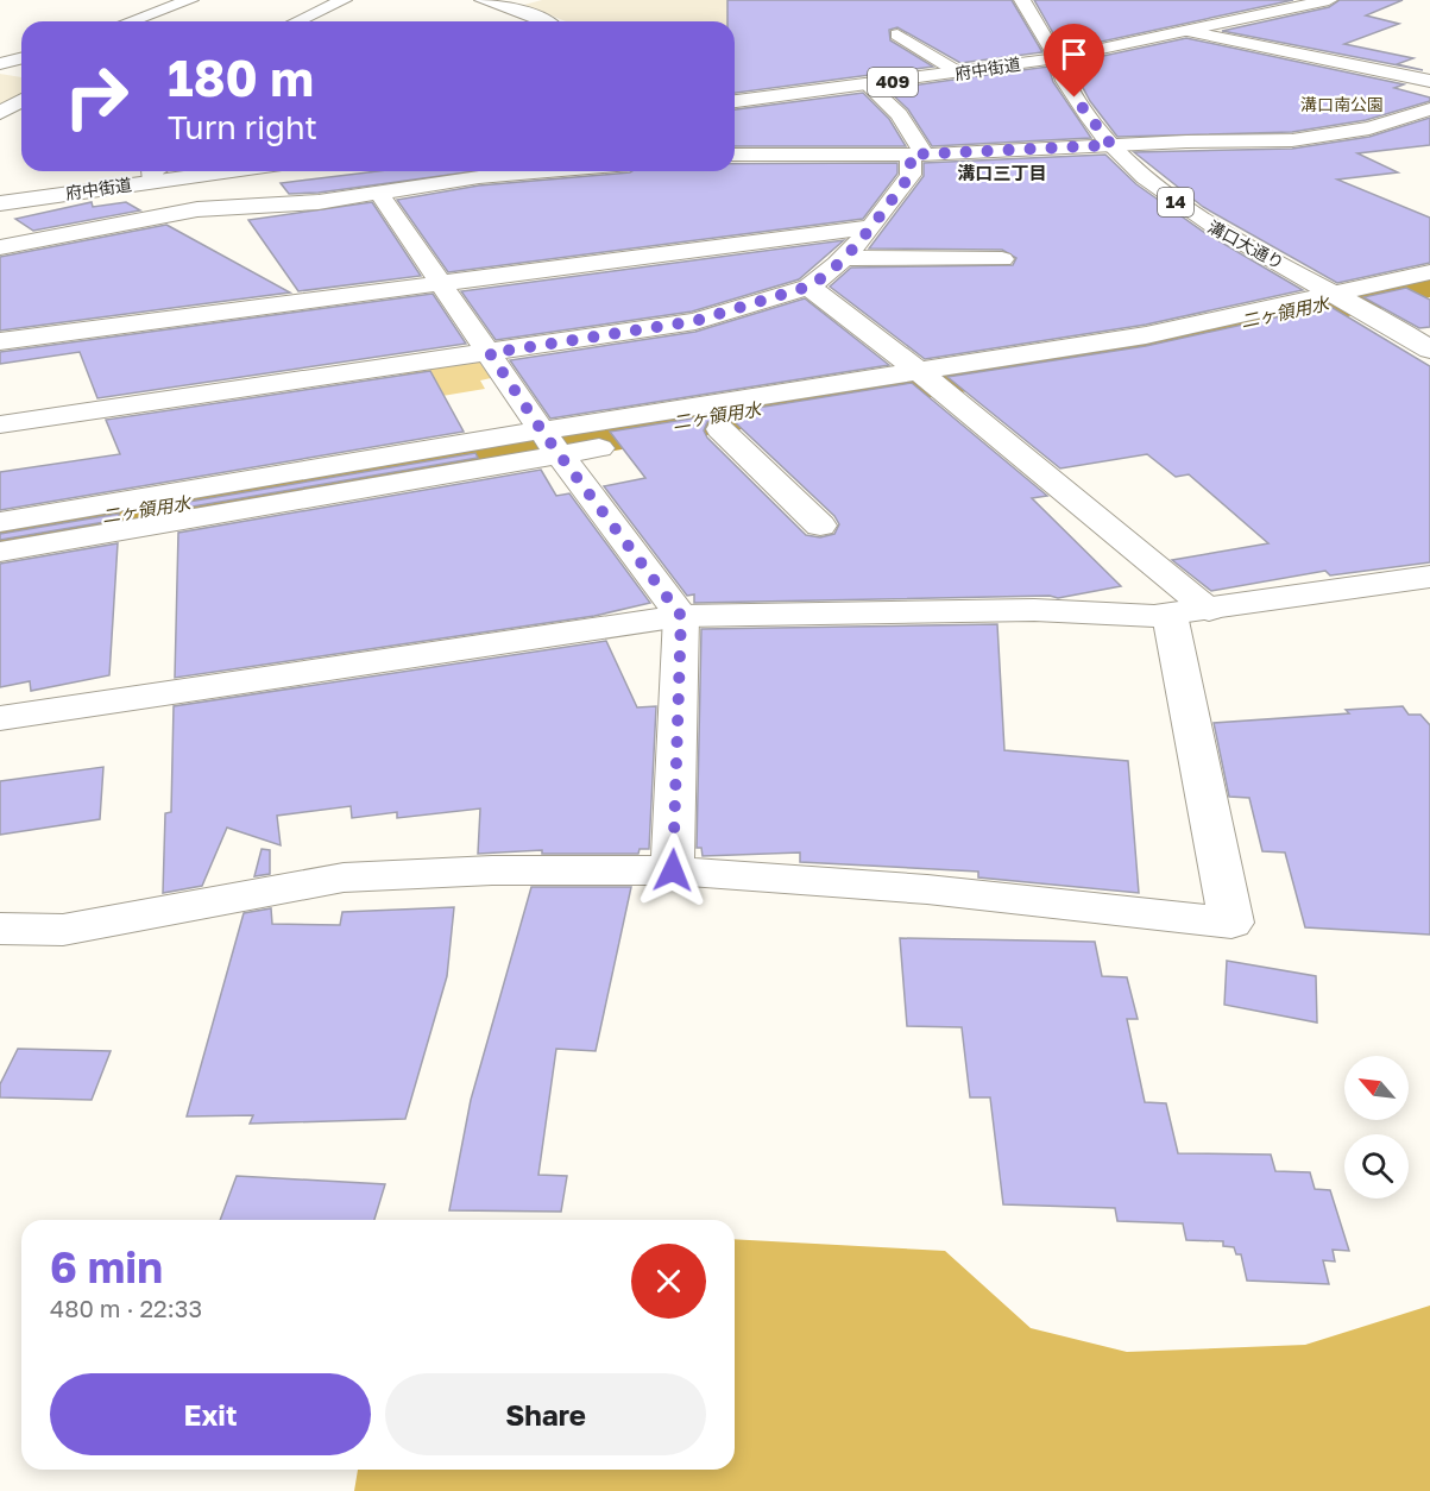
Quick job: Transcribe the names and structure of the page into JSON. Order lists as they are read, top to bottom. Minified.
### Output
{"streets":{"main road":["府中街道","409","14","溝口大通り"]},"crossings":[["府中街道","溝口大通り"]],"districts":["溝口三丁目"],"water":["二ヶ領用水"],"parks":["溝口南公園"],"north":"top left","page":{"turn":["180 m","Turn right"],"heading":["6 min","480 m · 22:33"],"buttons":["Exit","Share"]}}
